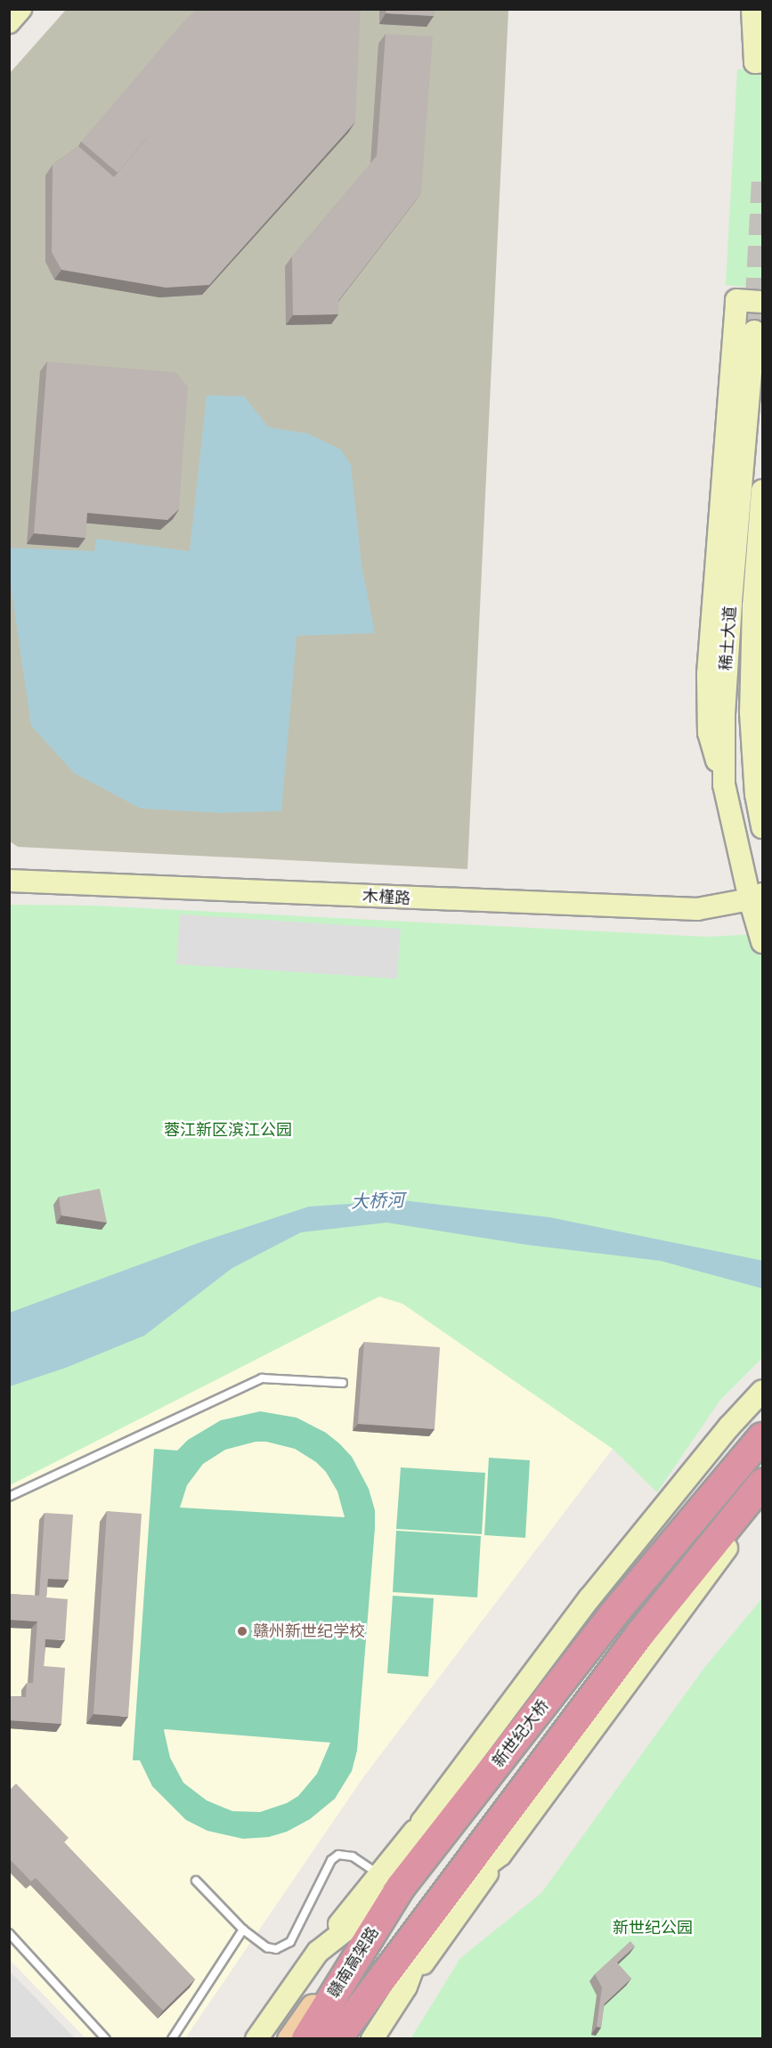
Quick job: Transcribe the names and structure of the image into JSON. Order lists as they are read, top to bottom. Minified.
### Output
{"streets":{"highway":["新世纪大桥","赣南高架路"],"street":["稀土大道","木槿路"]},"crossings":[["稀土大道","木槿路"],["新世纪大桥","赣南高架路"]],"water":["大桥河"],"parks":["蓉江新区滨江公园","新世纪公园"],"places":["赣州新世纪学校"]}
